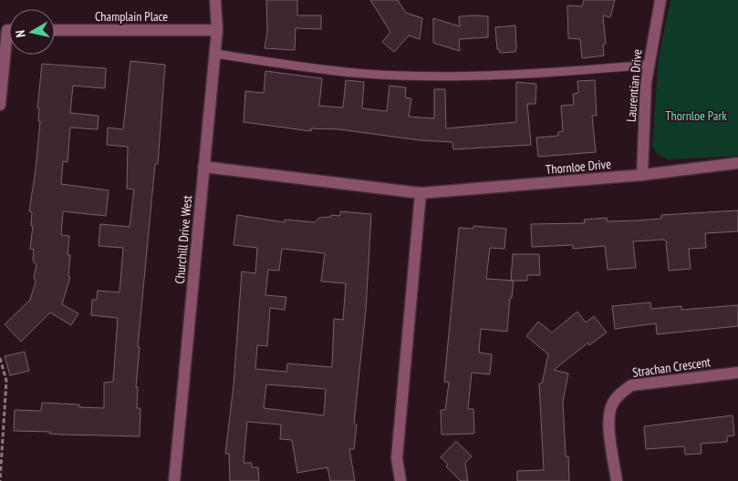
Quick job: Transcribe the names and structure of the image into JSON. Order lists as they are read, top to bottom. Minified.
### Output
{"streets":{"street":["Champlain Place","Laurentian Drive","Thornloe Drive","Churchill Drive West","Strachan Crescent"]},"crossings":[["Champlain Place","Churchill Drive West"],["Laurentian Drive","Thornloe Drive"],["Thornloe Drive","Churchill Drive West"]],"parks":["Thornloe Park"],"north":"left"}
